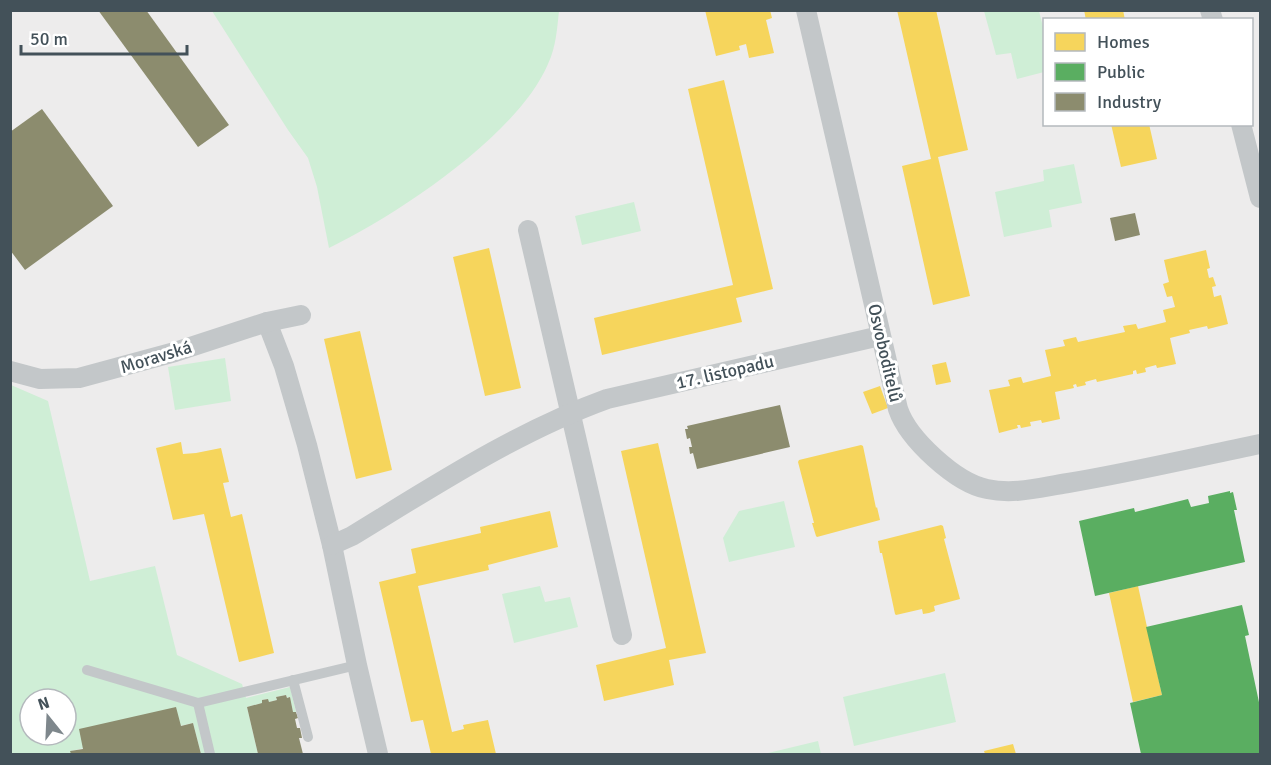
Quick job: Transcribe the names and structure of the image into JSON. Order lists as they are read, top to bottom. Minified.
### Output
{"streets":{"street":["Osvoboditelů","Moravská","17. listopadu"]},"crossings":[["Osvoboditelů","17. listopadu"]],"legend":["Homes","Public","Industry"],"scale_bar":"50 m","north":"top"}
